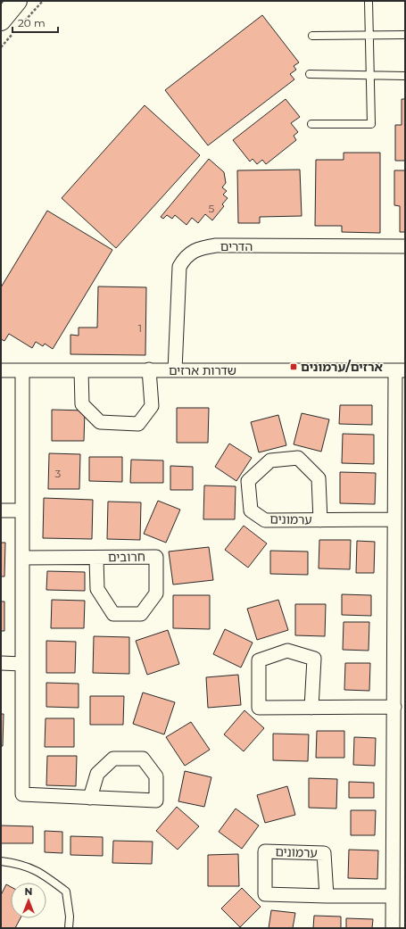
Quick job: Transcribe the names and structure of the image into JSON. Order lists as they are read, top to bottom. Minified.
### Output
{"streets":{"street":["הדרים","שדרות ארזים","ערמונים","חרובים"]},"crossings":[["הדרים","שדרות ארזים"]],"places":{"transit":["ארזים/ערמונים"]},"house_numbers":["5","1","3"],"scale_bar":"20 m","north":"top"}
